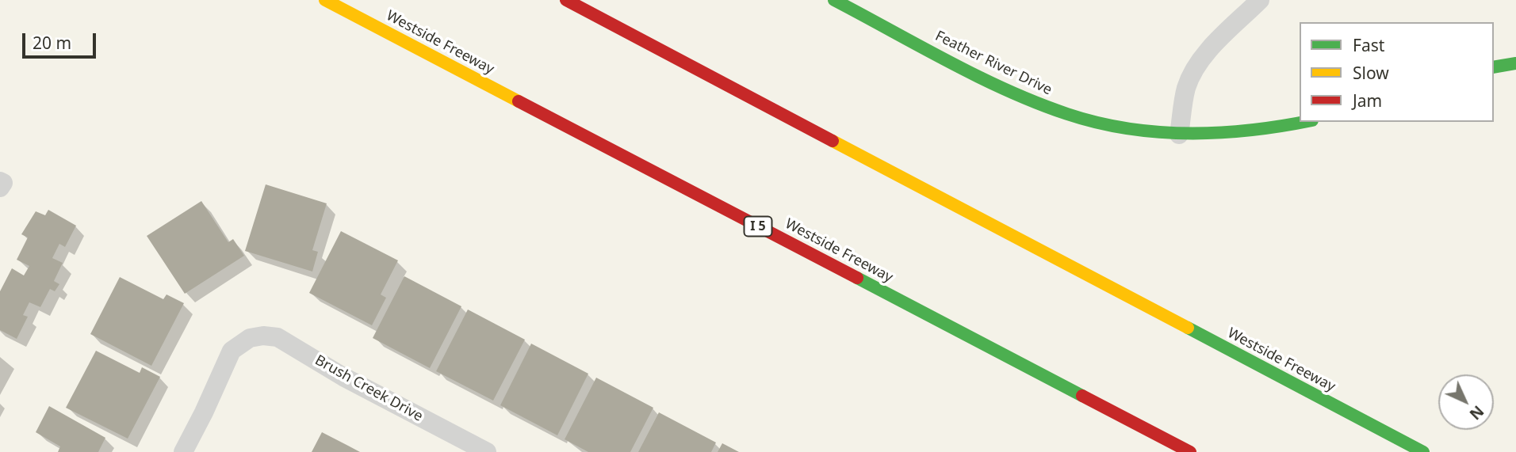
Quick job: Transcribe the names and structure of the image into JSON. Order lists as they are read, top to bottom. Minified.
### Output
{"streets":{"main road":["Westside Freeway","Feather River Drive","I 5"],"street":["Brush Creek Drive"]},"legend":["Fast","Slow","Jam"],"scale_bar":"20 m","north":"bottom right"}
